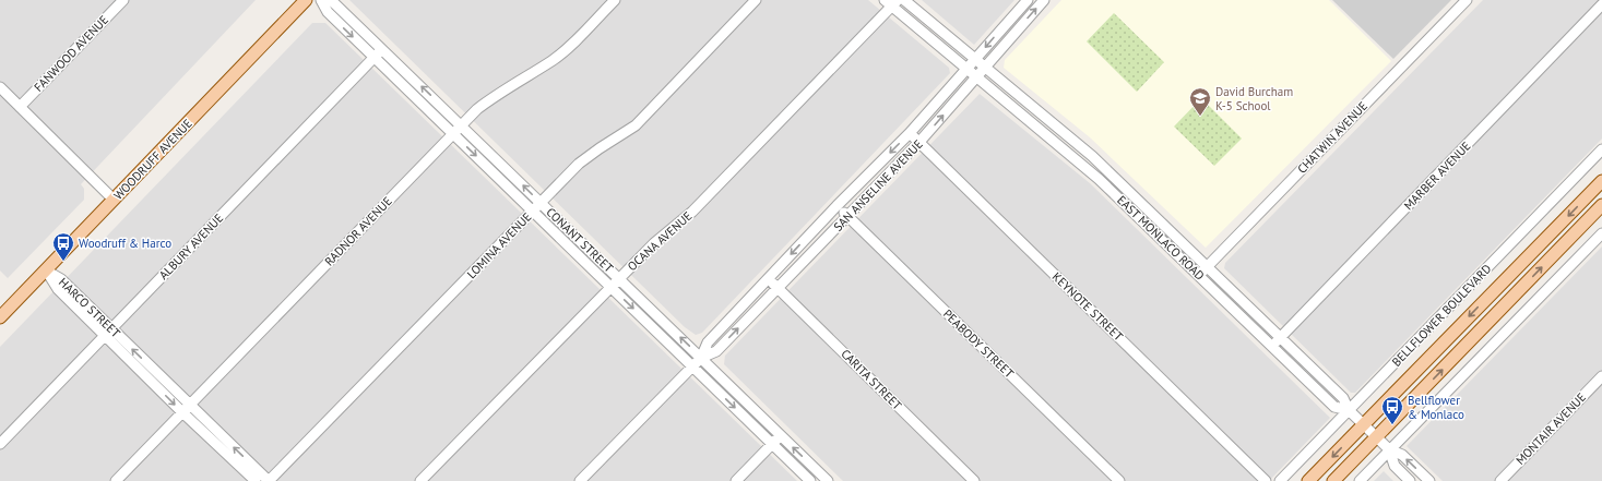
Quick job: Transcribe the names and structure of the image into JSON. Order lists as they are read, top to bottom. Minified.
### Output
{"streets":{"main road":["WOODRUFF AVENUE","BELLFLOWER BOULEVARD"],"street":["FANWOOD AVENUE","CHATWIN AVENUE","MARBER AVENUE","SAN ANSELINE AVENUE","RADNOR AVENUE","EAST MONLACO ROAD","CONANT STREET","OCANA AVENUE","LOMINA AVENUE","ALBURY AVENUE","KEYNOTE STREET","HARCO STREET","PEABODY STREET","CARITA STREET","MONTAIR AVENUE"]},"crossings":[["CHATWIN AVENUE","EAST MONLACO ROAD"],["WOODRUFF AVENUE","HARCO STREET"],["MARBER AVENUE","EAST MONLACO ROAD"],["SAN ANSELINE AVENUE","EAST MONLACO ROAD"],["SAN ANSELINE AVENUE","CONANT STREET"],["SAN ANSELINE AVENUE","KEYNOTE STREET"],["SAN ANSELINE AVENUE","PEABODY STREET"],["SAN ANSELINE AVENUE","CARITA STREET"],["RADNOR AVENUE","CONANT STREET"],["RADNOR AVENUE","HARCO STREET"],["EAST MONLACO ROAD","OCANA AVENUE"],["EAST MONLACO ROAD","BELLFLOWER BOULEVARD"],["CONANT STREET","OCANA AVENUE"],["CONANT STREET","LOMINA AVENUE"],["CONANT STREET","ALBURY AVENUE"],["LOMINA AVENUE","HARCO STREET"],["ALBURY AVENUE","HARCO STREET"]],"places":{"school or university":["David Burcham K-5 School"],"bus stop":["Woodruff & Harco","Bellflower & Monlaco"]}}
